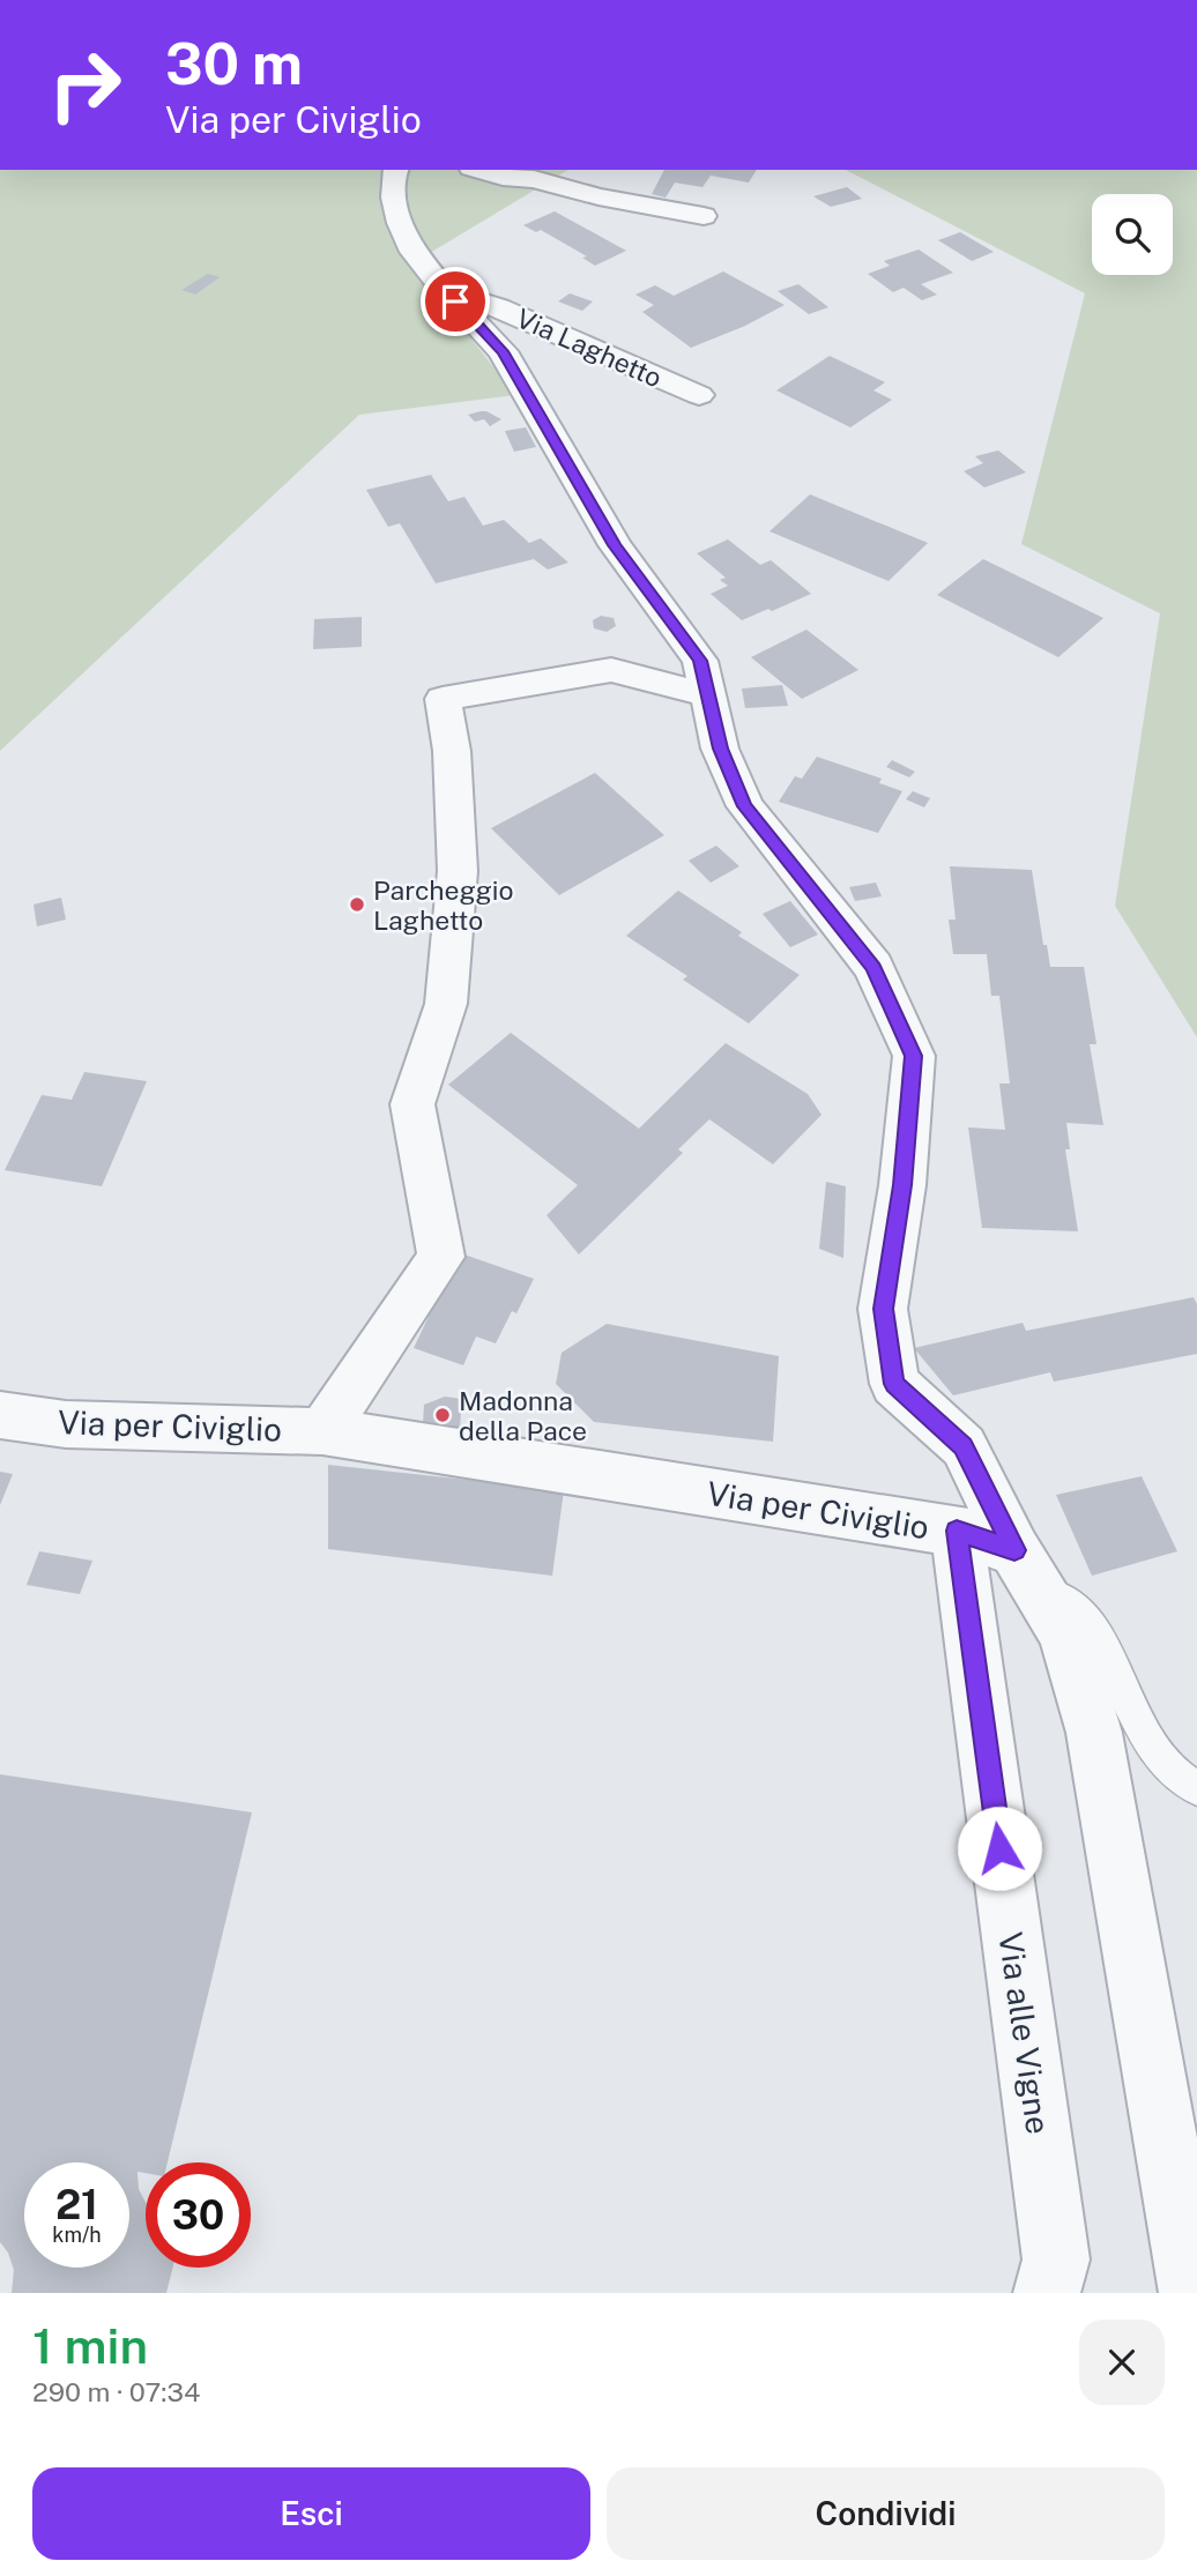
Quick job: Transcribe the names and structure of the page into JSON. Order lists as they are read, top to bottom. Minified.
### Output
{"streets":{"street":["Via Laghetto","Via per Civiglio","Via alle Vigne"]},"crossings":[["Via Laghetto","Via per Civiglio"],["Via per Civiglio","Via alle Vigne"]],"places":["Parcheggio Laghetto","Madonna della Pace"],"page":{"turn":["30 m","Via per Civiglio"],"speed":"21 km/h","limit":"30","heading":["1 min","290 m · 07:34"],"buttons":["Esci","Condividi"]}}
